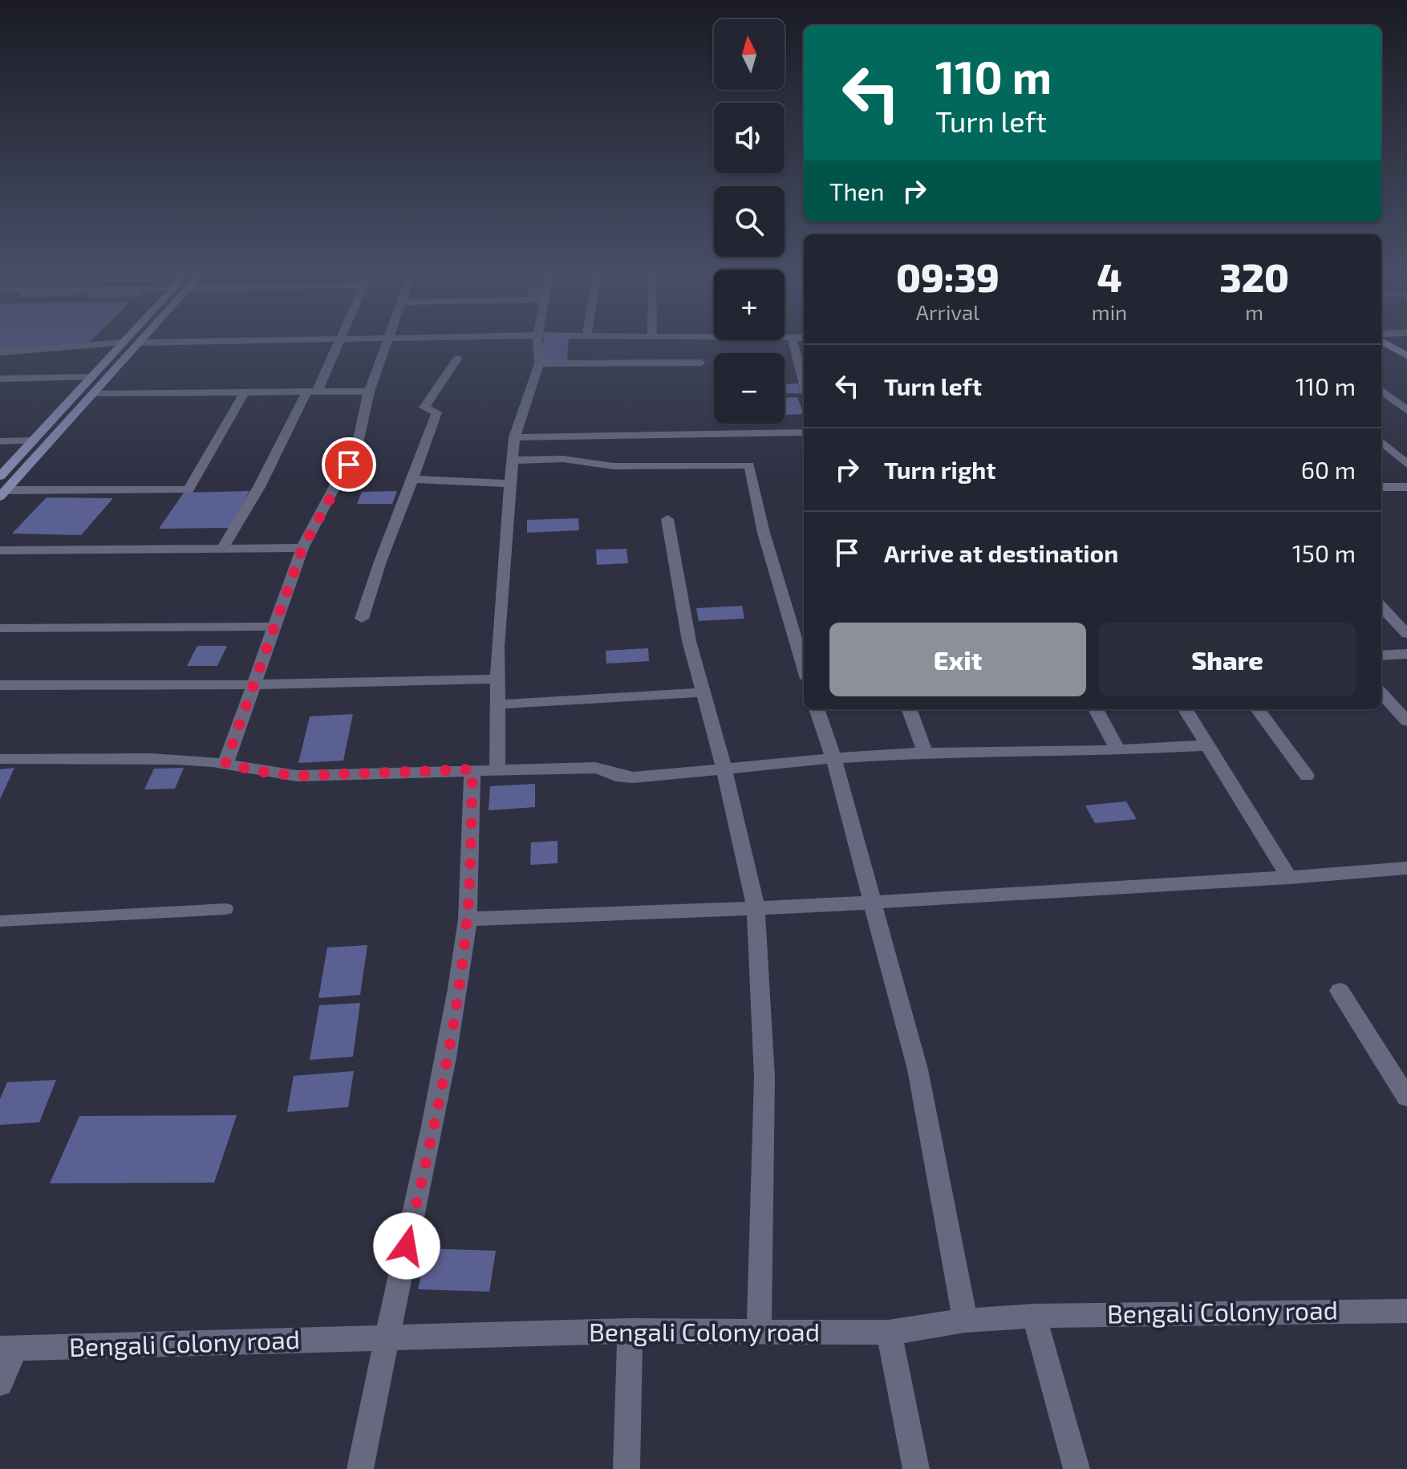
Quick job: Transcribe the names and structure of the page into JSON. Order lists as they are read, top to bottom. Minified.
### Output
{"streets":{"street":["Bengali Colony road"]},"north":"top","page":{"map_buttons":["+","−"],"turn":["110 m","Turn left"],"then":"Then","eta":["09:39","Arrival","4","min","320","m"],"list":[{"name":"Turn left","value":"110 m"},{"name":"Turn right","value":"60 m"},{"name":"Arrive at destination","value":"150 m"}],"buttons":["Exit","Share"]}}
